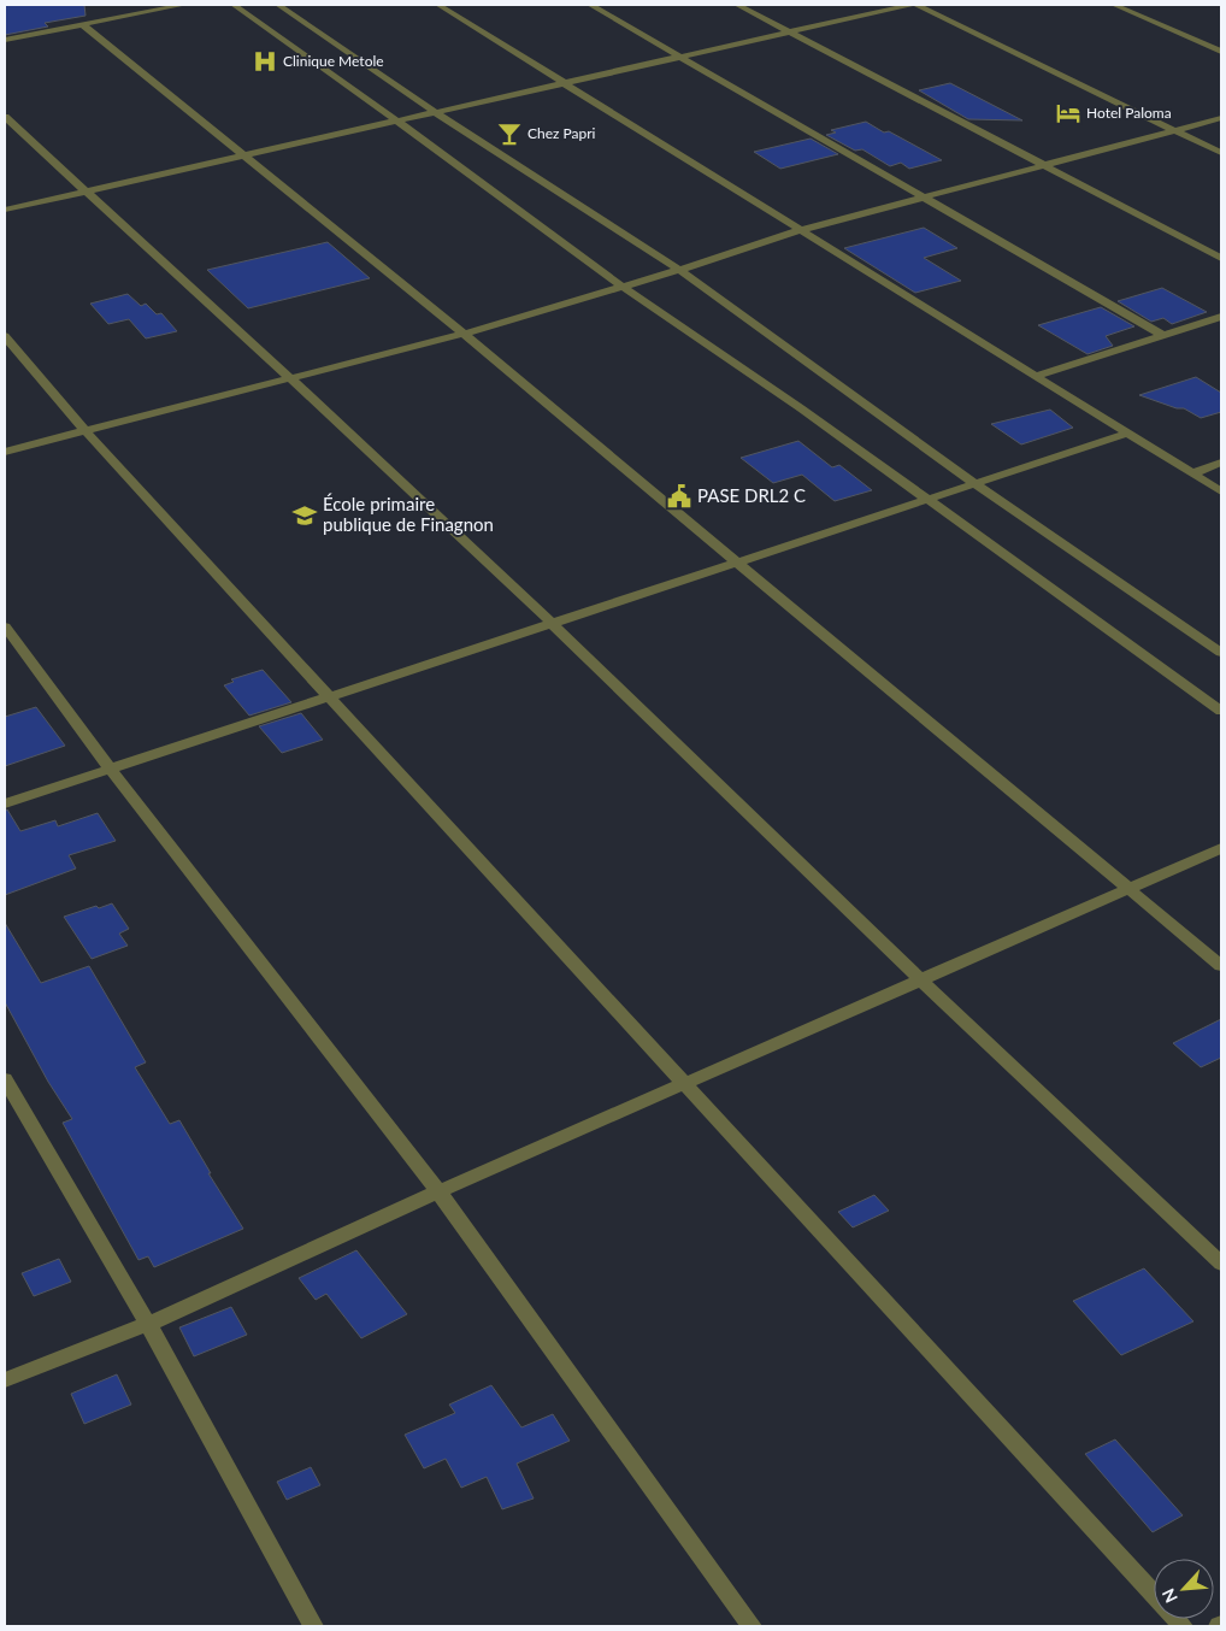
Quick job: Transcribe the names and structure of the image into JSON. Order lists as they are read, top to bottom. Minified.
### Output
{"places":{"hospital":["Clinique Metole"],"hotel":["Hotel Paloma"],"bar":["Chez Papri"],"public building":["PASE DRL2 C"],"school or university":["École primaire publique de Finagnon"]},"north":"bottom left"}
